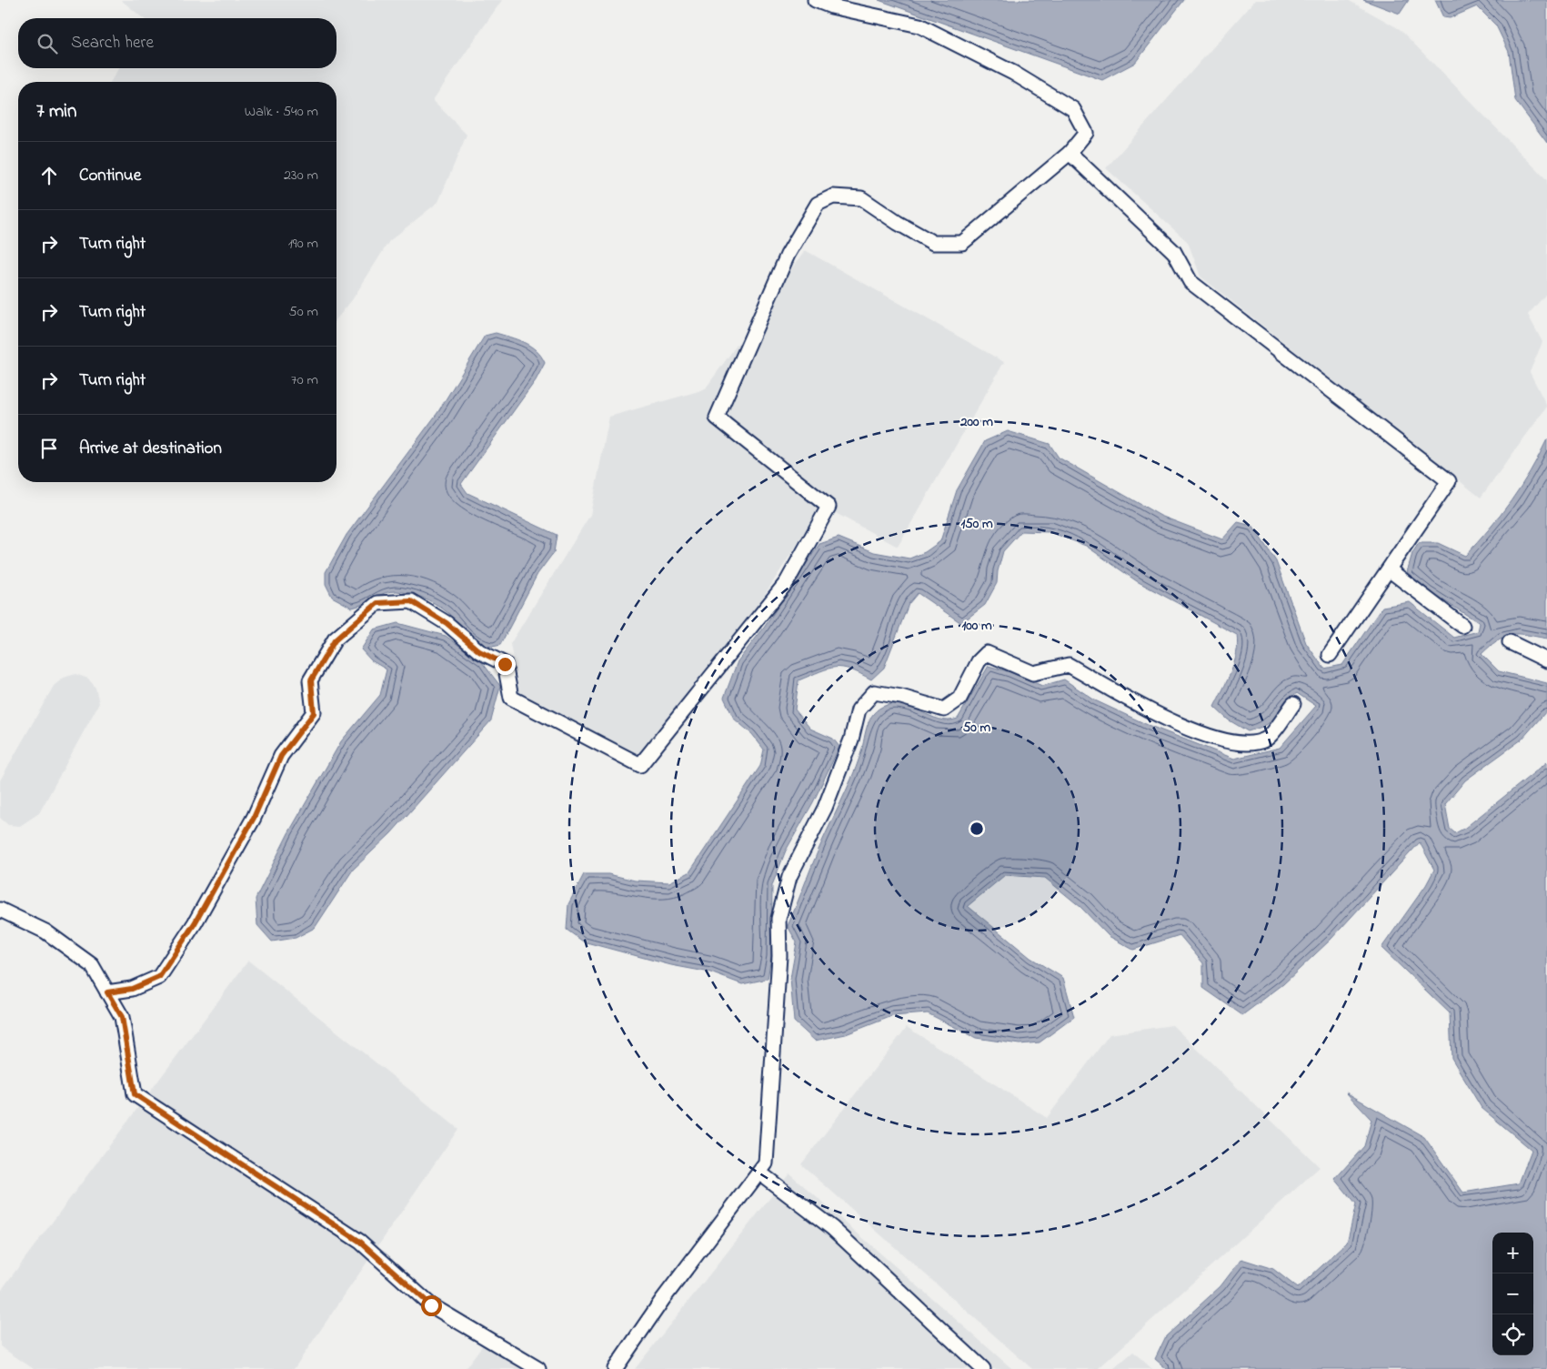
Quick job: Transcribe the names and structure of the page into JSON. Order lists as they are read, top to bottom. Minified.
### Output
{"page":{"search":"Search here","heading":["7 min","Walk · 540 m"],"list":[["Continue","230 m"],["Turn right","190 m"],["Turn right","50 m"],["Turn right","70 m"],"Arrive at destination"],"map_buttons":["+","−"]},"rings":["200 m","150 m","100 m","50 m"]}
